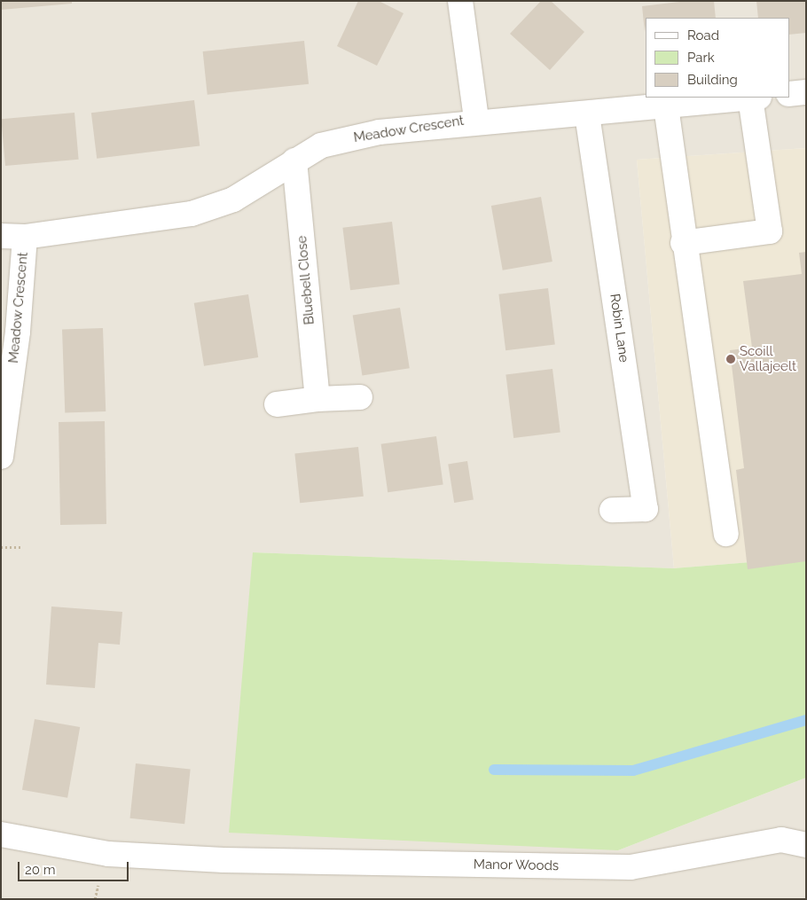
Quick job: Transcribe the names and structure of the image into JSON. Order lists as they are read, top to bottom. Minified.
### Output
{"streets":{"street":["Meadow Crescent","Bluebell Close","Robin Lane","Manor Woods"]},"crossings":[["Meadow Crescent","Bluebell Close"],["Meadow Crescent","Robin Lane"]],"places":["Scoill Vallajeelt"],"legend":["Road","Park","Building"],"scale_bar":"20 m"}
